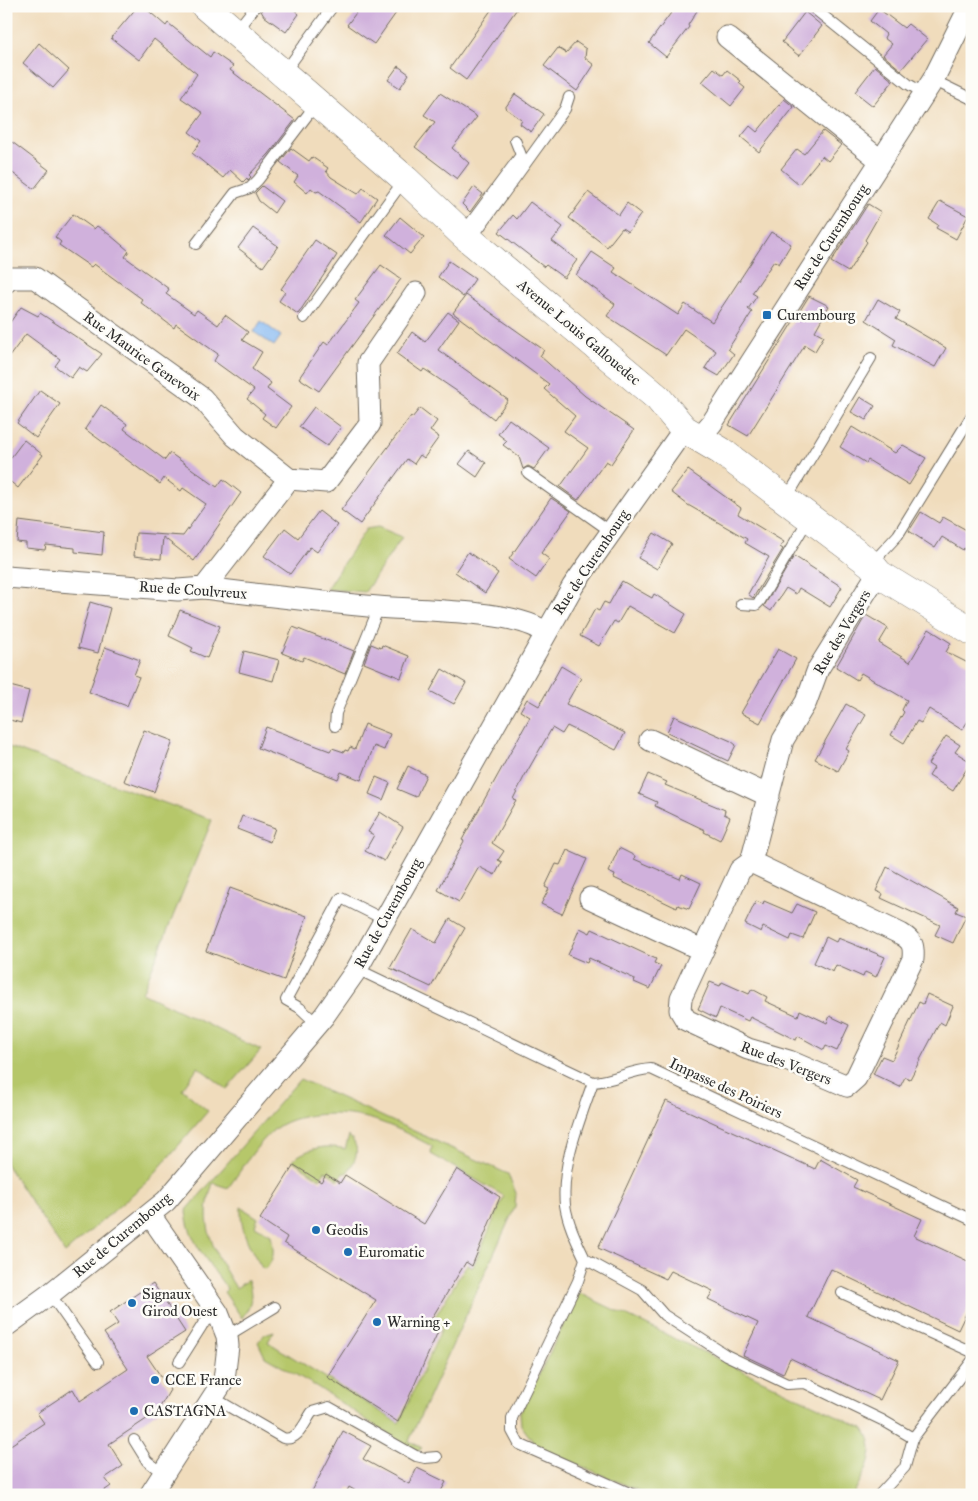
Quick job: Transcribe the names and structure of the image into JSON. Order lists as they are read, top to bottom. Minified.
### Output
{"streets":{"main road":["Avenue Louis Gallouedec"],"street":["Rue de Curembourg","Rue Maurice Genevoix","Rue de Coulvreux","Rue des Vergers"],"lane":["Impasse des Poiriers"]},"crossings":[["Rue de Curembourg","Avenue Louis Gallouedec"],["Rue de Curembourg","Rue de Coulvreux"],["Avenue Louis Gallouedec","Rue des Vergers"]],"places":{"transit":["Curembourg"],"other":["Geodis","Euromatic","Signaux Girod Ouest","Warning +","CCE France","CASTAGNA"]}}
